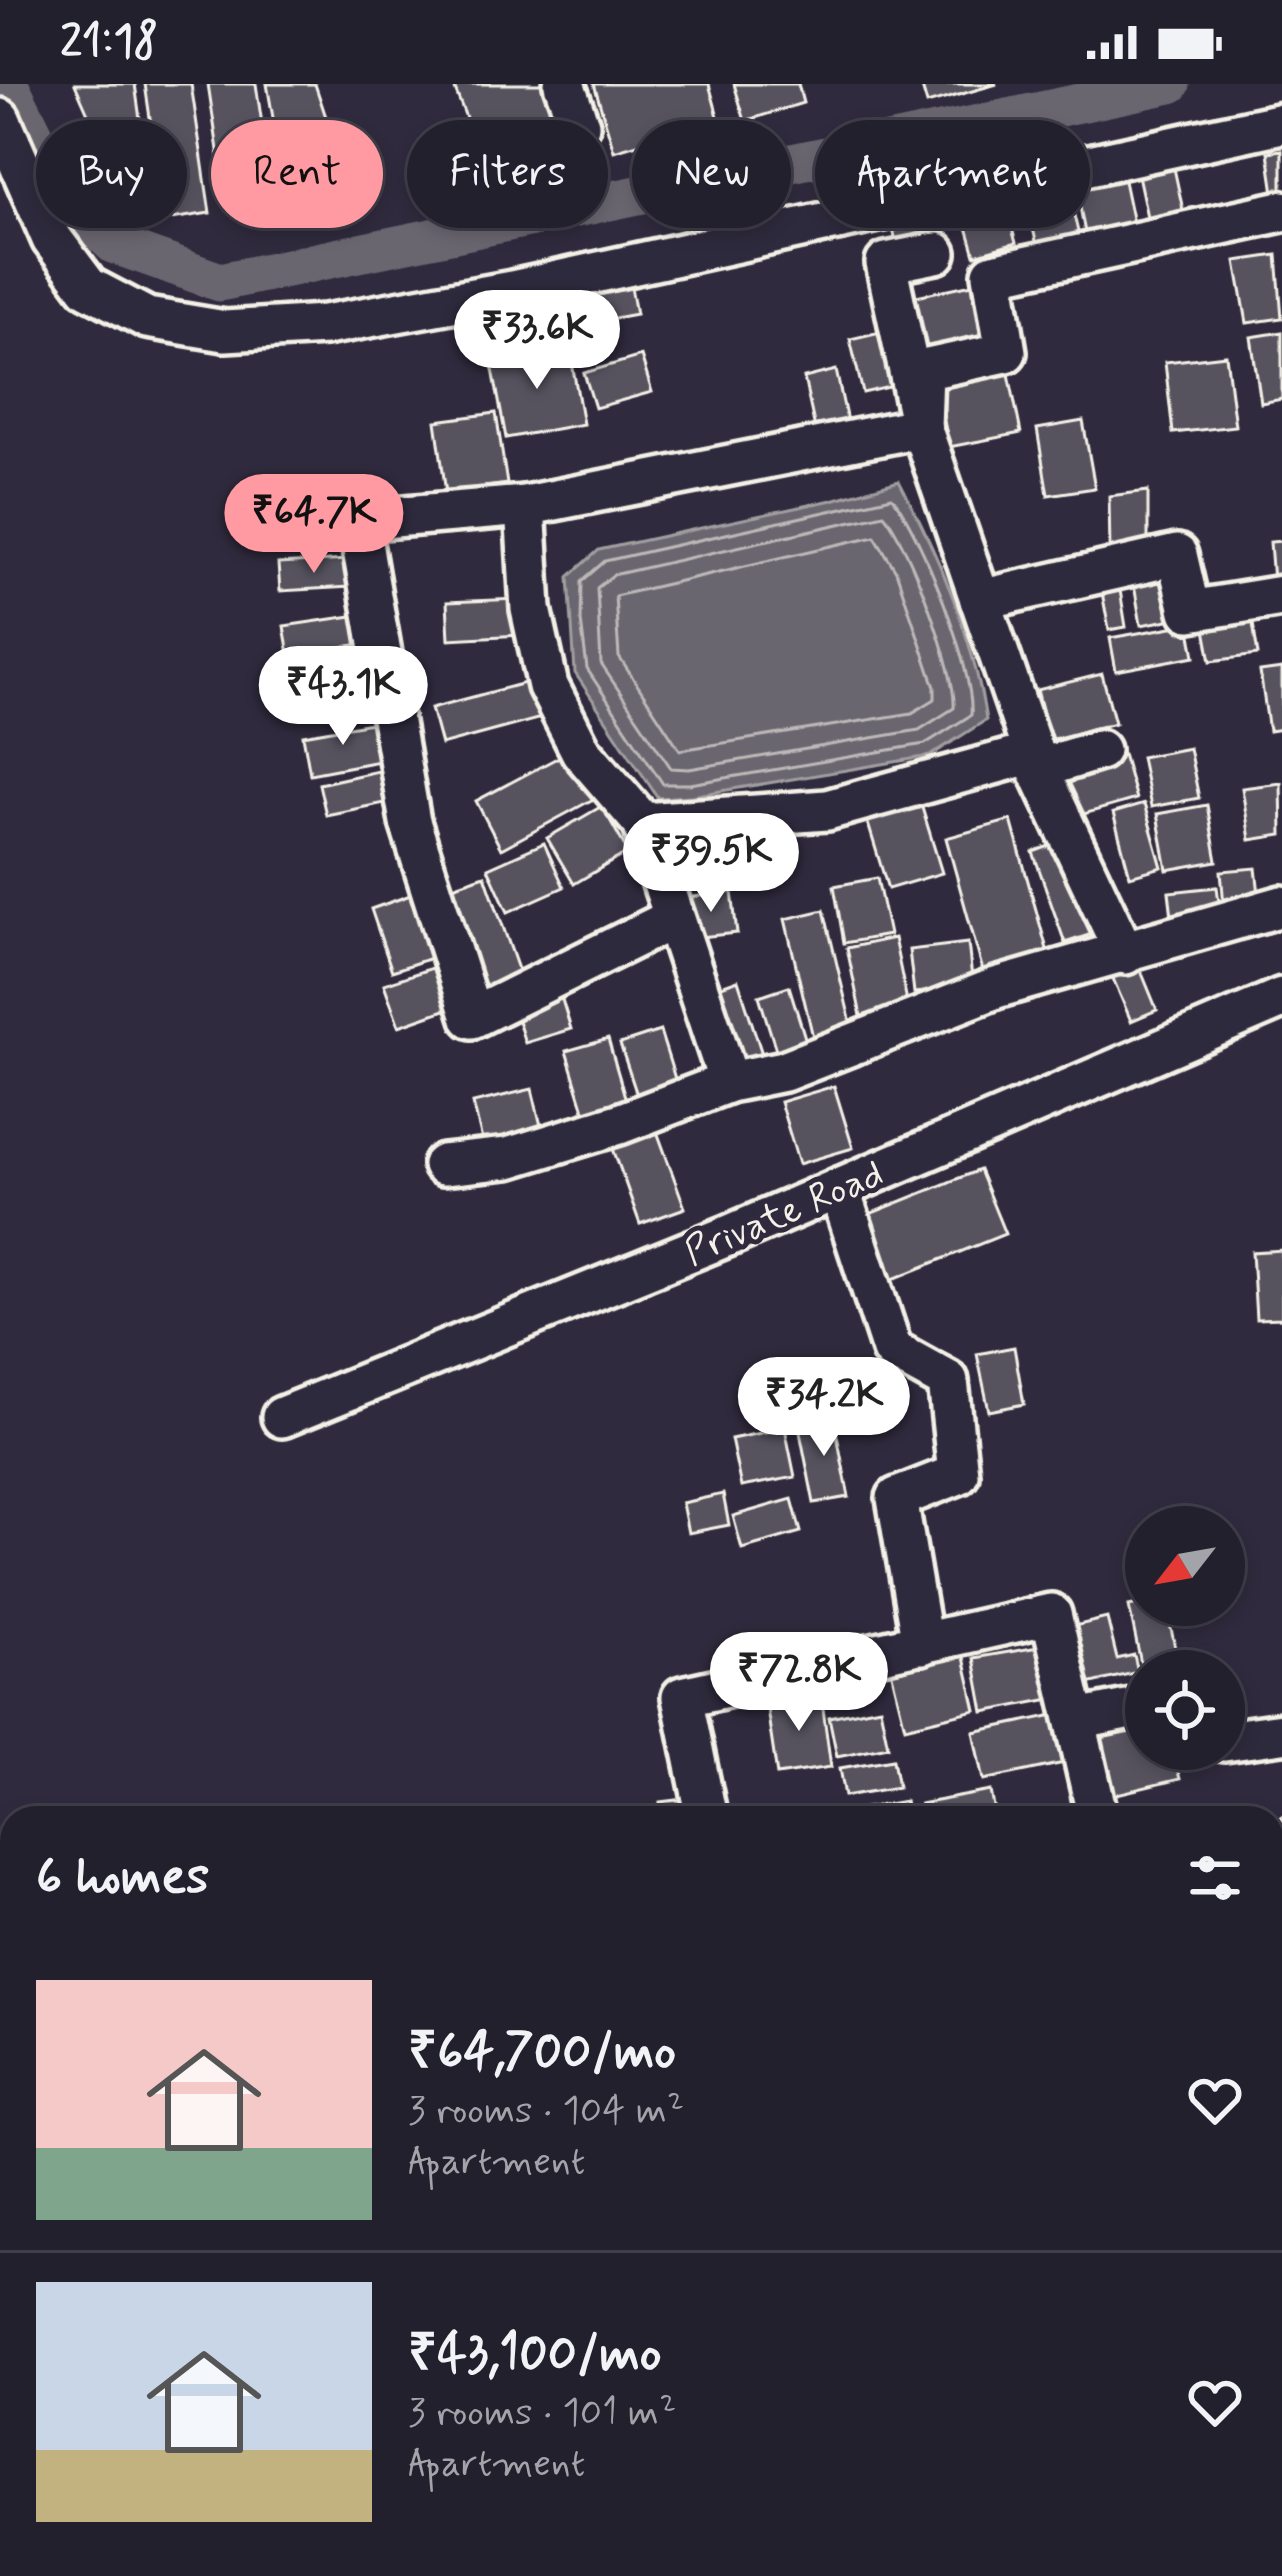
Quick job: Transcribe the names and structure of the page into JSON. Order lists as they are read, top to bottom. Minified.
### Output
{"streets":{"street":["Private Road"]},"north":"bottom left","page":{"status":"21:18","chip":["Buy","Rent","Filters","New","Apartment"],"price":["₹33.6K","₹64.7K","₹43.1K","₹39.5K","₹34.2K","₹72.8K"],"heading":"6 homes","list":[{"name":"₹64,700/mo","note":"3 rooms · 104 m² · Apartment"},{"name":"₹43,100/mo","note":"3 rooms · 101 m² · Apartment"}]}}
